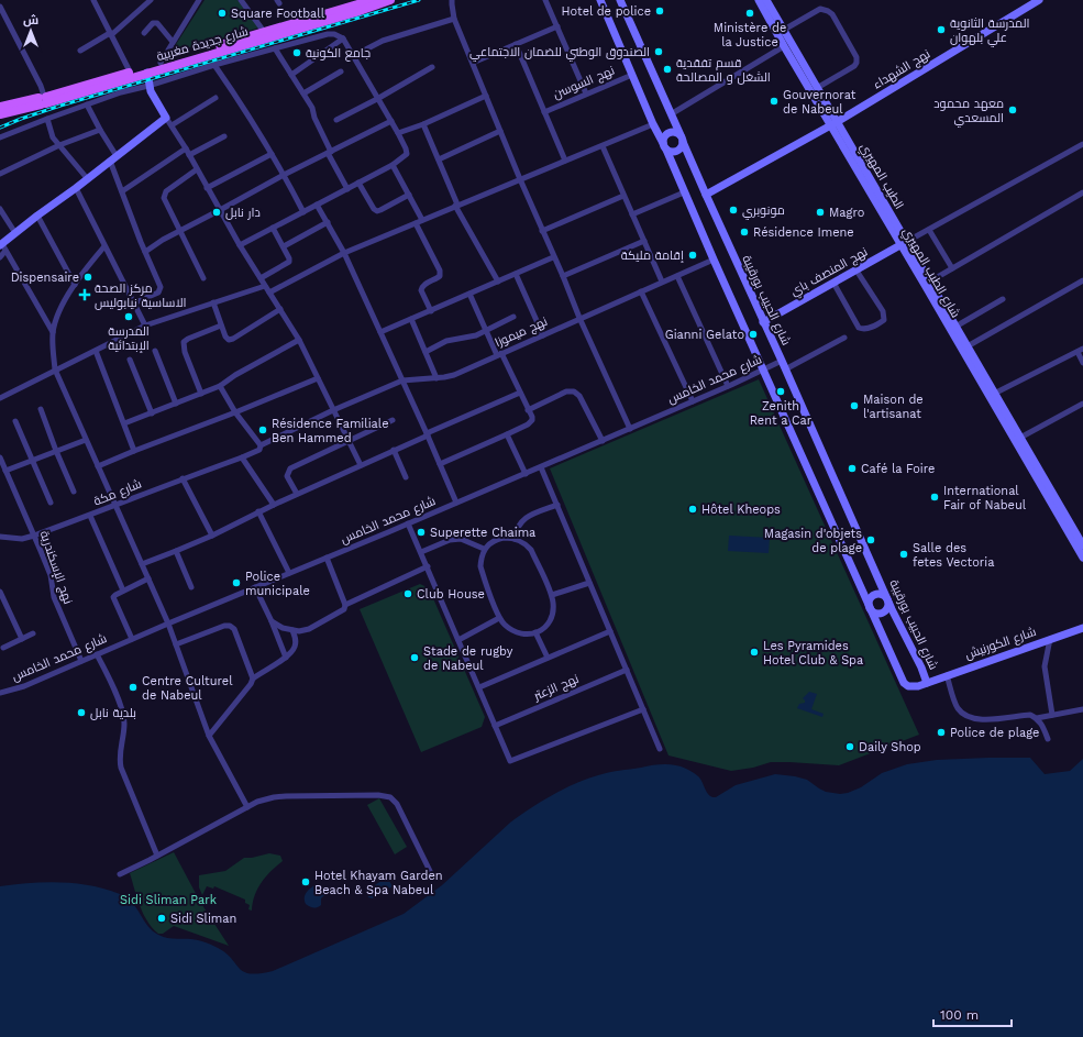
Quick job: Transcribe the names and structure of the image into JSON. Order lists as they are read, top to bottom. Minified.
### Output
{"streets":{"main road":["شارع جديدة مغربية"],"street":["نهج الشهداء","نهج السوسن","نهج المنصف باي","شارع الطيب المهيري","شارع الحبيب بورقيبة","نهج ميموزا","شارع محمد الخامس","شارع مكة","نهج الإسكندرية","شارع الكورنيش","نهج الزعتر"]},"crossings":[["نهج الشهداء","شارع الطيب المهيري"],["نهج الشهداء","شارع الحبيب بورقيبة"],["نهج السوسن","شارع الحبيب بورقيبة"],["نهج المنصف باي","شارع الطيب المهيري"],["نهج المنصف باي","شارع الحبيب بورقيبة"],["شارع الحبيب بورقيبة","نهج ميموزا"],["شارع الحبيب بورقيبة","شارع محمد الخامس"],["شارع الحبيب بورقيبة","شارع الكورنيش"],["نهج ميموزا","شارع مكة"],["شارع محمد الخامس","نهج الإسكندرية"],["شارع مكة","نهج الإسكندرية"]],"parks":["Sidi Sliman Park"],"places":{"other":["Hotel de police","Square Football","Ministère de la Justice","المدرسة الثانوية علي بلهوان","الصندوق الوطني للضمان الاجتماعي","جامع الكونية","قسم تفقدية الشغل و المصالحة","Gouvernorat de Nabeul","معهد محمود المسعدي","مونوبري","دار نابل","Magro","Résidence Imene","إقامة مليكة","Dispensaire","المدرسة الإبتدائية","Gianni Gelato","Zenith Rent a Car","Maison de l'artisanat","Résidence Familiale Ben Hammed","Café la Foire","International Fair of Nabeul","Hôtel Kheops","Superette Chaima","Magasin d'objets de plage","Salle des fetes Vectoria","Police municipale","Club House","Les Pyramides Hotel Club & Spa","Stade de rugby de Nabeul","Centre Culturel de Nabeul","بلدية نابل","Police de plage","Daily Shop","Hotel Khayam Garden Beach & Spa Nabeul","Sidi Sliman"],"health":["مركز الصحة الاساسية نيابوليس"]},"scale_bar":"100 m","north":"top"}
